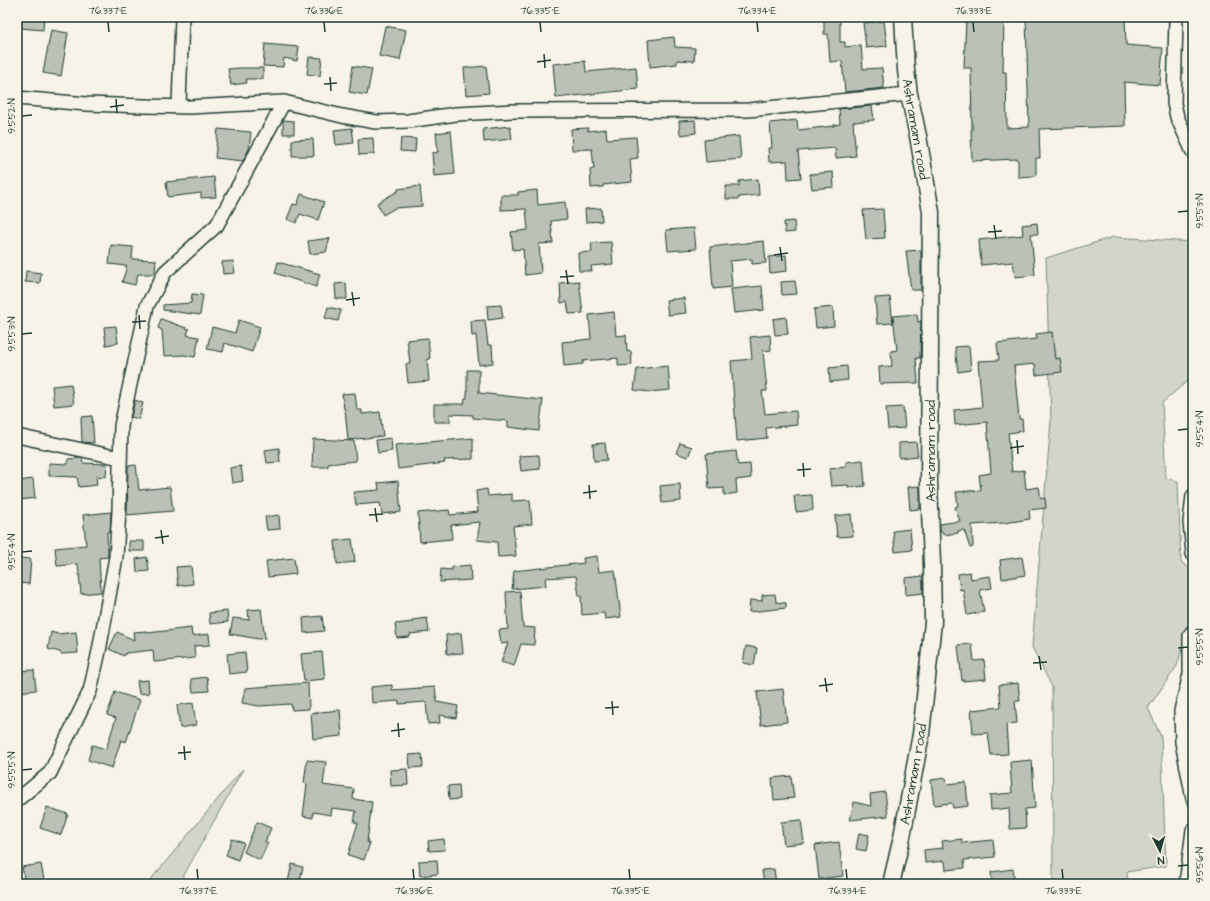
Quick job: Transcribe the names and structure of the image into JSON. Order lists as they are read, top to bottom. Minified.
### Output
{"streets":{"main road":["Ashramam road"]},"north":"bottom","coordinates":["76.337°E","76.336°E","76.335°E","76.334°E","76.333°E","9.552°N","9.553°N","9.554°N","9.555°N","9.556°N"]}
